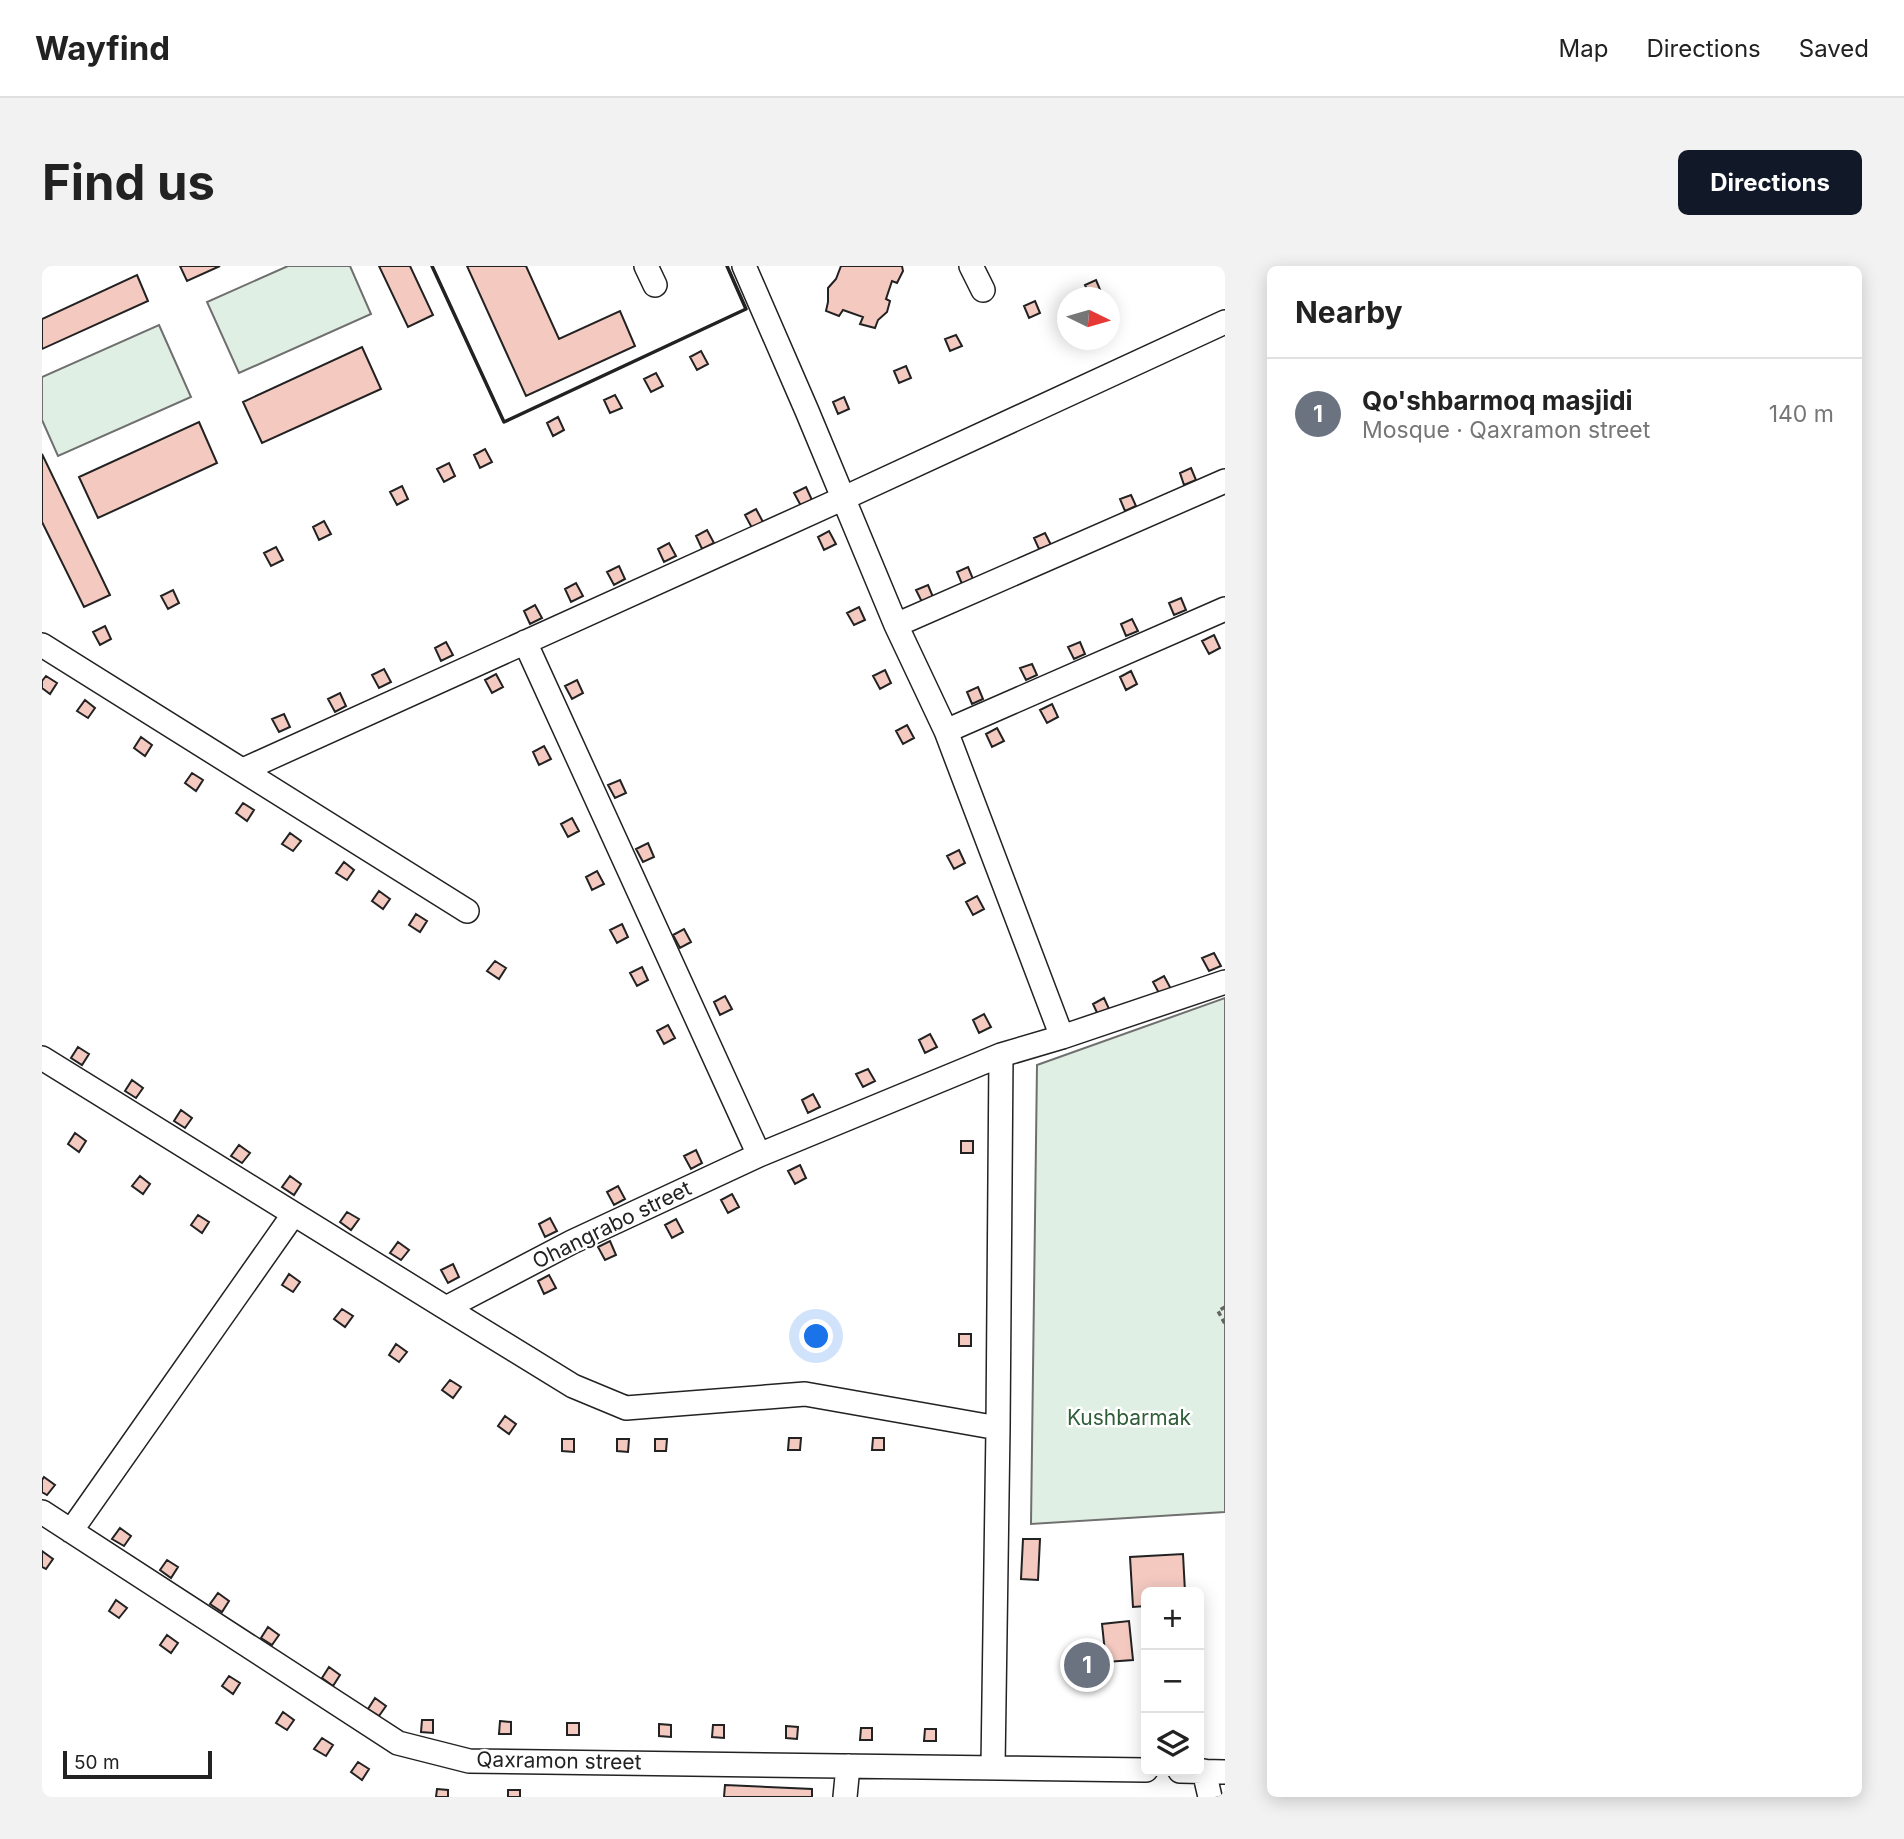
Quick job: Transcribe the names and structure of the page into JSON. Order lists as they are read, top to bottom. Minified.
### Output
{"streets":{"street":["Ohangrabo street","Qaxramon street"]},"parks":["Kushbarmak"],"scale_bar":"50 m","north":"right","page":{"header":"Wayfind","nav":["Map","Directions","Saved"],"buttons":"Directions","title":"Find us","heading":"Nearby","list":[{"mark":"1","name":"Qo'shbarmoq masjidi","note":"Mosque · Qaxramon street","value":"140 m"}],"map_buttons":["+","−"],"pins":"1","scale":"50 m"}}
